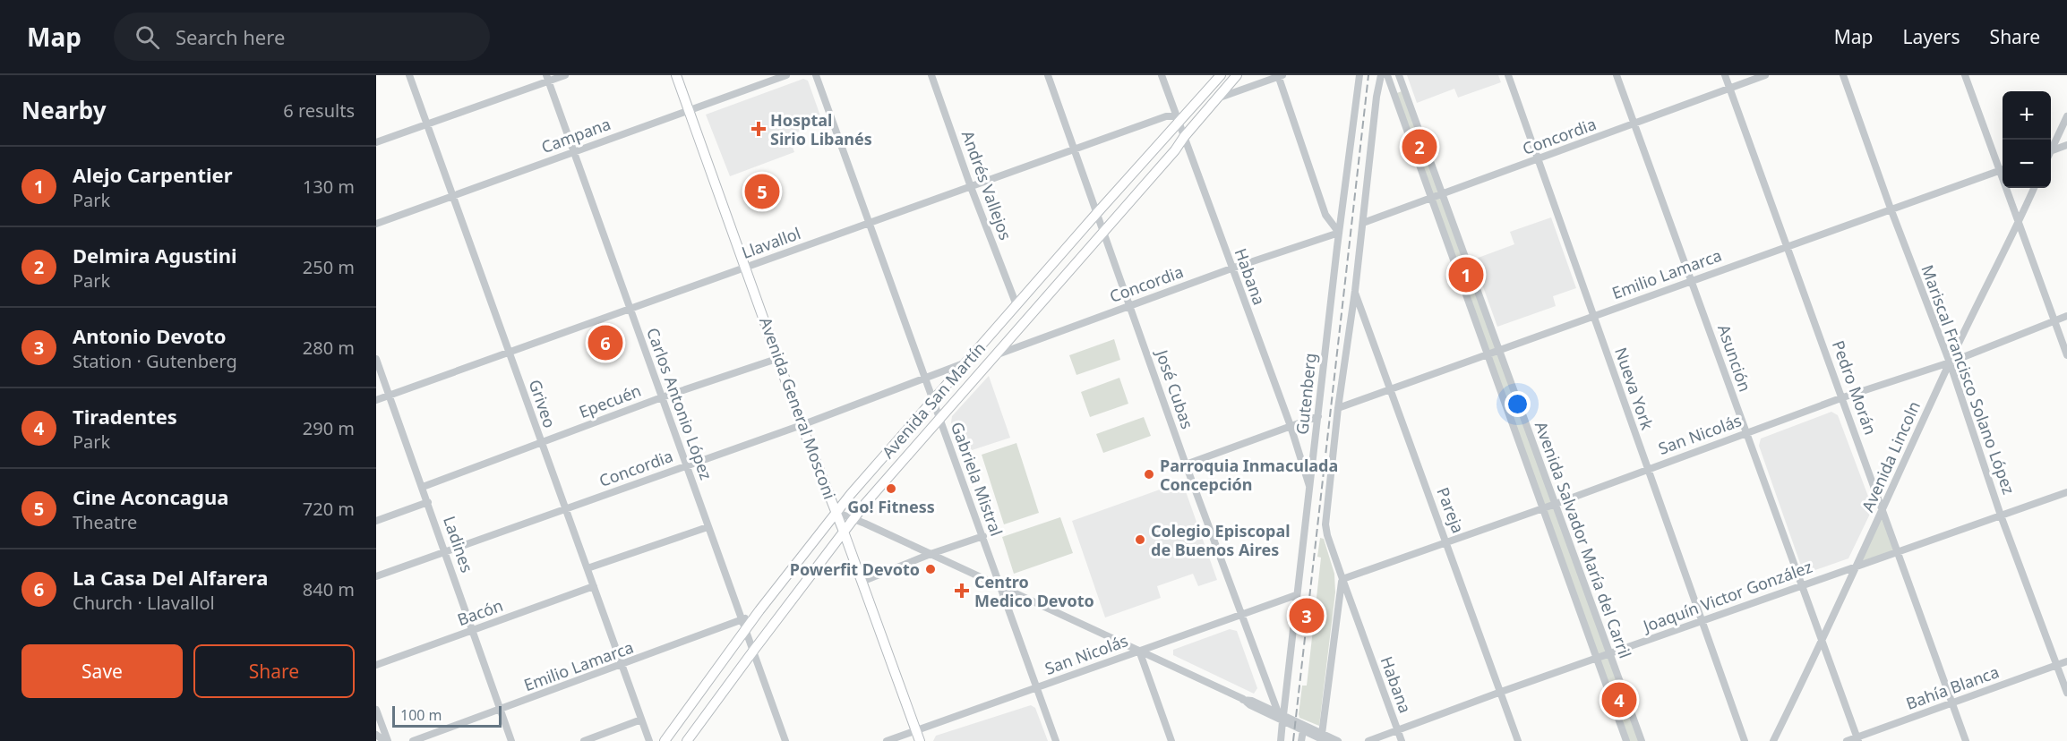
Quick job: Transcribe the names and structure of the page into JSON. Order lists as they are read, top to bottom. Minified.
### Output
{"streets":{"main road":["Avenida San Martín","Avenida General Mosconi"],"street":["Campana","Concordia","Andrés Vallejos","Llavallol","Emilio Lamarca","Habana","Asunción","Mariscal Francisco Solano López","Pedro Morán","Nueva York","José Cubas","Gutenberg","Epecuén","Griveo","Carlos Antonio López","San Nicolás","Avenida Lincoln","Gabriela Mistral","Pareja","Avenida Salvador María del Carril","Ladines","Joaquín Victor González","Bacón","Bahía Blanca"]},"crossings":[["Campana","Griveo"],["Campana","Carlos Antonio López"],["Campana","Avenida General Mosconi"],["Concordia","Habana"],["Concordia","Asunción"],["Concordia","Pedro Morán"],["Concordia","Nueva York"],["Concordia","José Cubas"],["Concordia","Gutenberg"],["Concordia","Avenida San Martín"],["Concordia","Griveo"],["Concordia","Carlos Antonio López"],["Concordia","Avenida General Mosconi"],["Concordia","Gabriela Mistral"],["Concordia","Avenida Salvador María del Carril"],["Concordia","Ladines"],["Andrés Vallejos","Llavallol"],["Andrés Vallejos","Avenida San Martín"],["Llavallol","Habana"],["Llavallol","José Cubas"],["Llavallol","Avenida San Martín"],["Llavallol","Griveo"],["Llavallol","Carlos Antonio López"],["Llavallol","Avenida General Mosconi"],["Llavallol","Gabriela Mistral"],["Llavallol","Ladines"],["Emilio Lamarca","Asunción"],["Emilio Lamarca","Mariscal Francisco Solano López"],["Emilio Lamarca","Pedro Morán"],["Emilio Lamarca","Nueva York"],["Emilio Lamarca","Gutenberg"],["Emilio Lamarca","Avenida San Martín"],["Emilio Lamarca","Griveo"],["Emilio Lamarca","Carlos Antonio López"],["Emilio Lamarca","Pareja"],["Emilio Lamarca","Avenida Salvador María del Carril"],["Emilio Lamarca","Ladines"],["Habana","Gutenberg"],["Habana","Avenida San Martín"],["Habana","San Nicolás"],["Habana","Joaquín Victor González"],["Asunción","San Nicolás"],["Asunción","Avenida Lincoln"],["Asunción","Joaquín Victor González"],["Asunción","Bahía Blanca"],["Mariscal Francisco Solano López","San Nicolás"],["Mariscal Francisco Solano López","Avenida Lincoln"],["Mariscal Francisco Solano López","Joaquín Victor González"],["Mariscal Francisco Solano López","Bahía Blanca"],["Pedro Morán","San Nicolás"],["Pedro Morán","Avenida Lincoln"],["Pedro Morán","Joaquín Victor González"],["Pedro Morán","Bahía Blanca"],["Nueva York","San Nicolás"],["Nueva York","Joaquín Victor González"],["José Cubas","Gutenberg"],["José Cubas","Avenida San Martín"],["José Cubas","San Nicolás"],["Gutenberg","San Nicolás"],["Gutenberg","Pareja"],["Avenida San Martín","Carlos Antonio López"],["Avenida San Martín","Avenida General Mosconi"],["Avenida San Martín","Gabriela Mistral"],["Epecuén","Griveo"],["Epecuén","Carlos Antonio López"],["Epecuén","Avenida General Mosconi"],["Epecuén","Ladines"],["Griveo","Bacón"],["Avenida General Mosconi","San Nicolás"],["San Nicolás","Avenida Lincoln"],["San Nicolás","Gabriela Mistral"],["San Nicolás","Pareja"],["San Nicolás","Avenida Salvador María del Carril"],["Avenida Lincoln","Joaquín Victor González"],["Pareja","Joaquín Victor González"],["Avenida Salvador María del Carril","Joaquín Victor González"],["Ladines","Bacón"]],"places":{"health":["Hosptal Sirio Libanés","Centro Medico Devoto"],"other":["Parroquia Inmaculada Concepción","Go! Fitness","Colegio Episcopal de Buenos Aires","Powerfit Devoto"]},"scale_bar":"100 m","page":{"header":"Map","search":"Search here","nav":["Map","Layers","Share"],"heading":["Nearby","6 results"],"map_buttons":["+","−"],"pins":["2","5","1","6","3","4"],"list":[{"mark":"1","name":"Alejo Carpentier","note":"Park","value":"130 m"},{"mark":"2","name":"Delmira Agustini","note":"Park","value":"250 m"},{"mark":"3","name":"Antonio Devoto","note":"Station · Gutenberg","value":"280 m"},{"mark":"4","name":"Tiradentes","note":"Park","value":"290 m"},{"mark":"5","name":"Cine Aconcagua","note":"Theatre","value":"720 m"},{"mark":"6","name":"La Casa Del Alfarera","note":"Church · Llavallol","value":"840 m"}],"buttons":["Save","Share"],"scale":"100 m"}}
